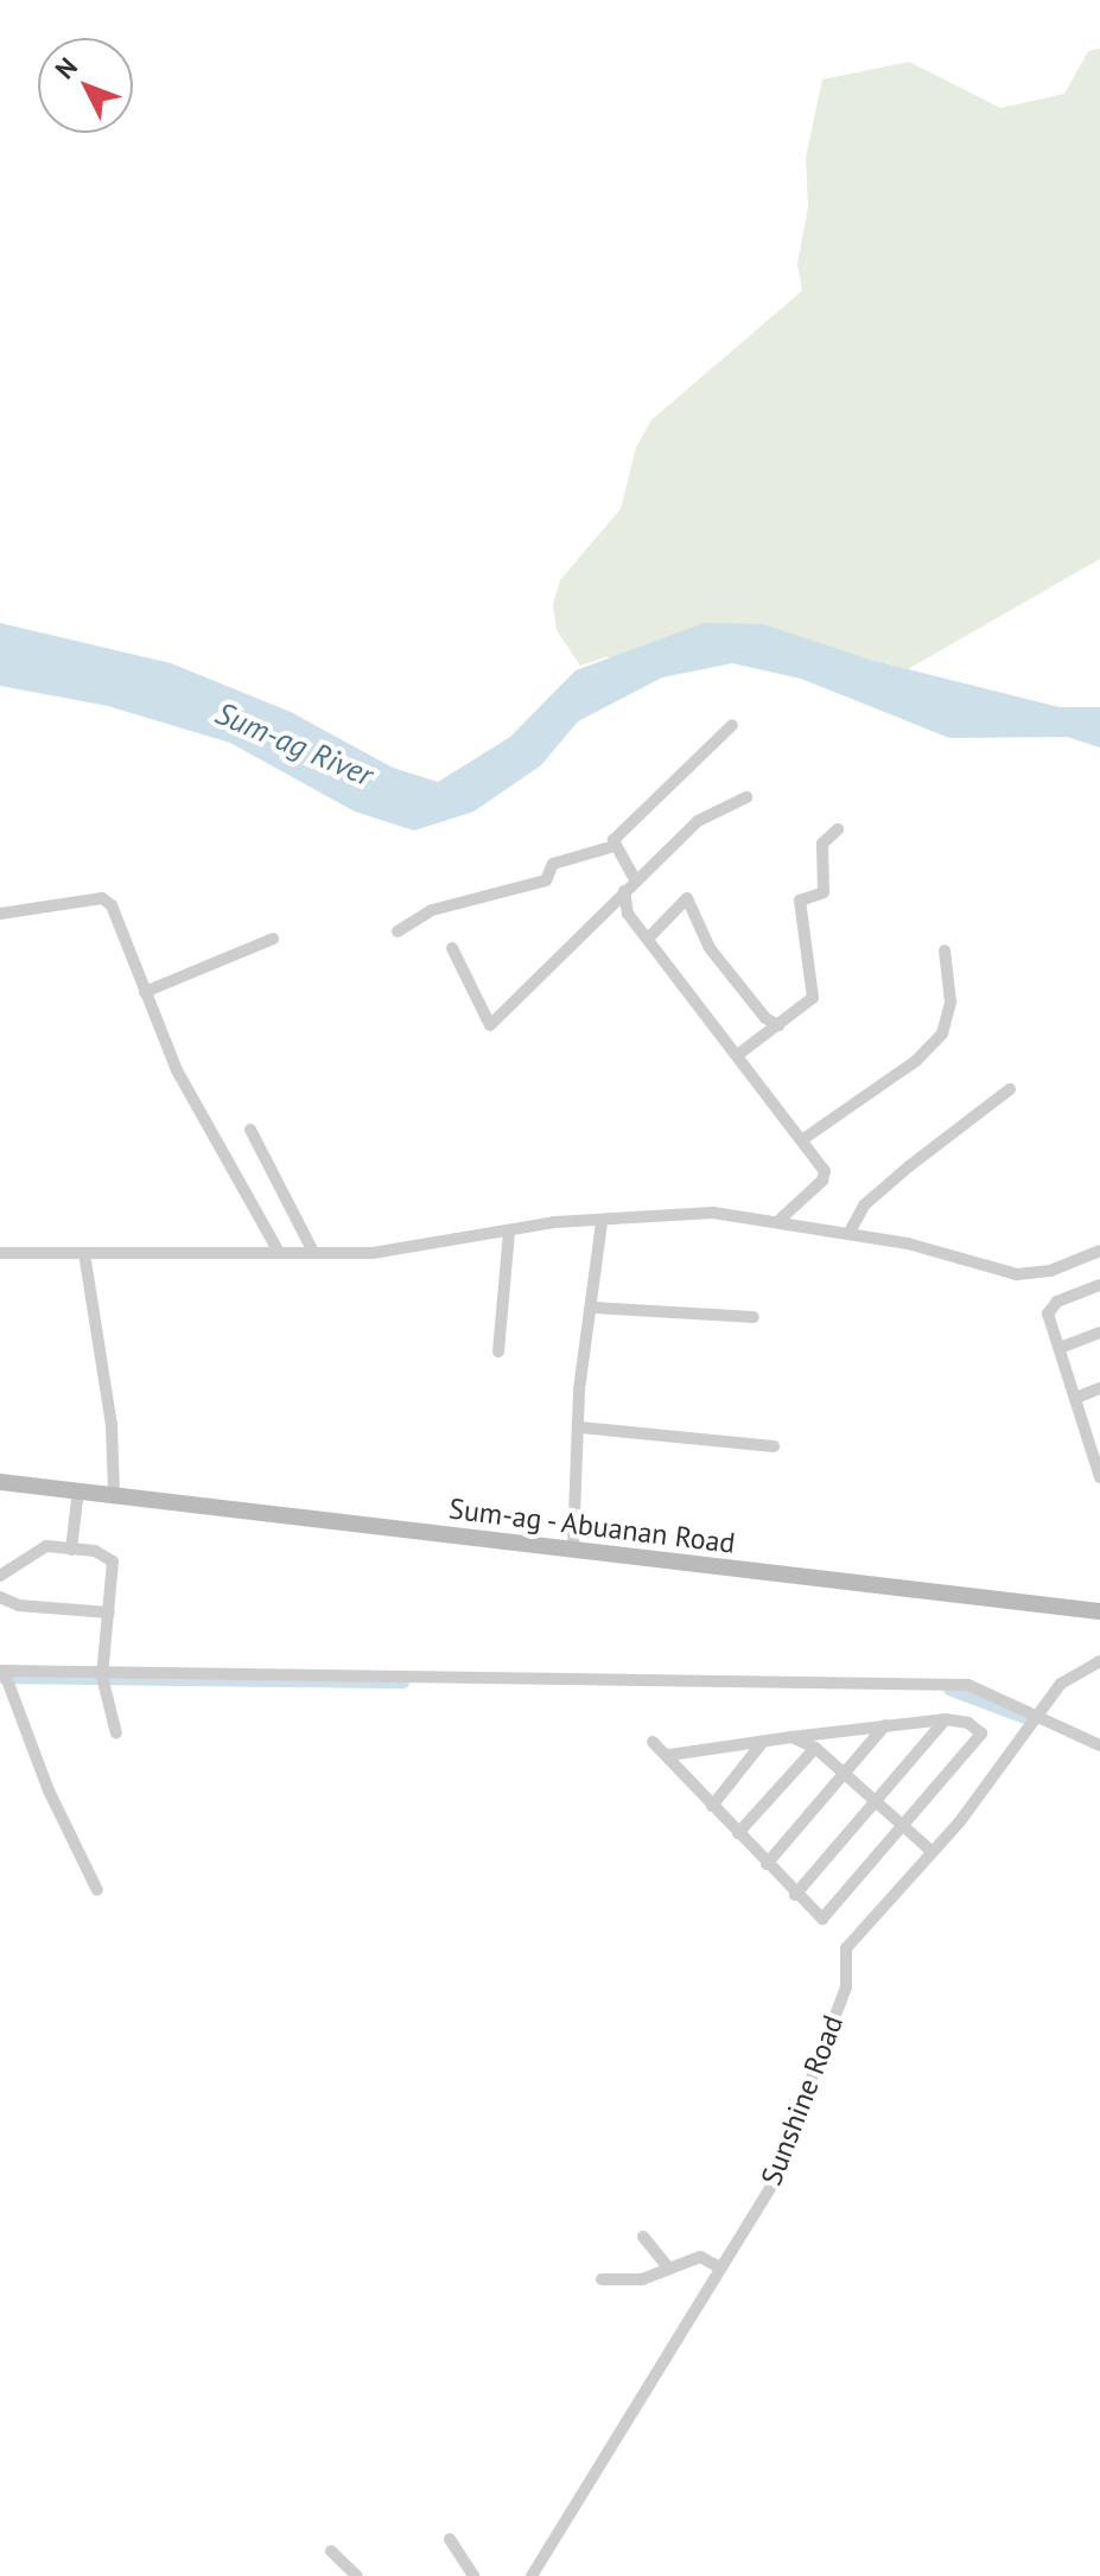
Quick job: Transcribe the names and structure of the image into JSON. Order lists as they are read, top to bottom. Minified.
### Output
{"streets":{"main road":["Sum-ag - Abuanan Road"],"street":["Sunshine Road"]},"water":["Sum-ag River"],"north":"top left"}
